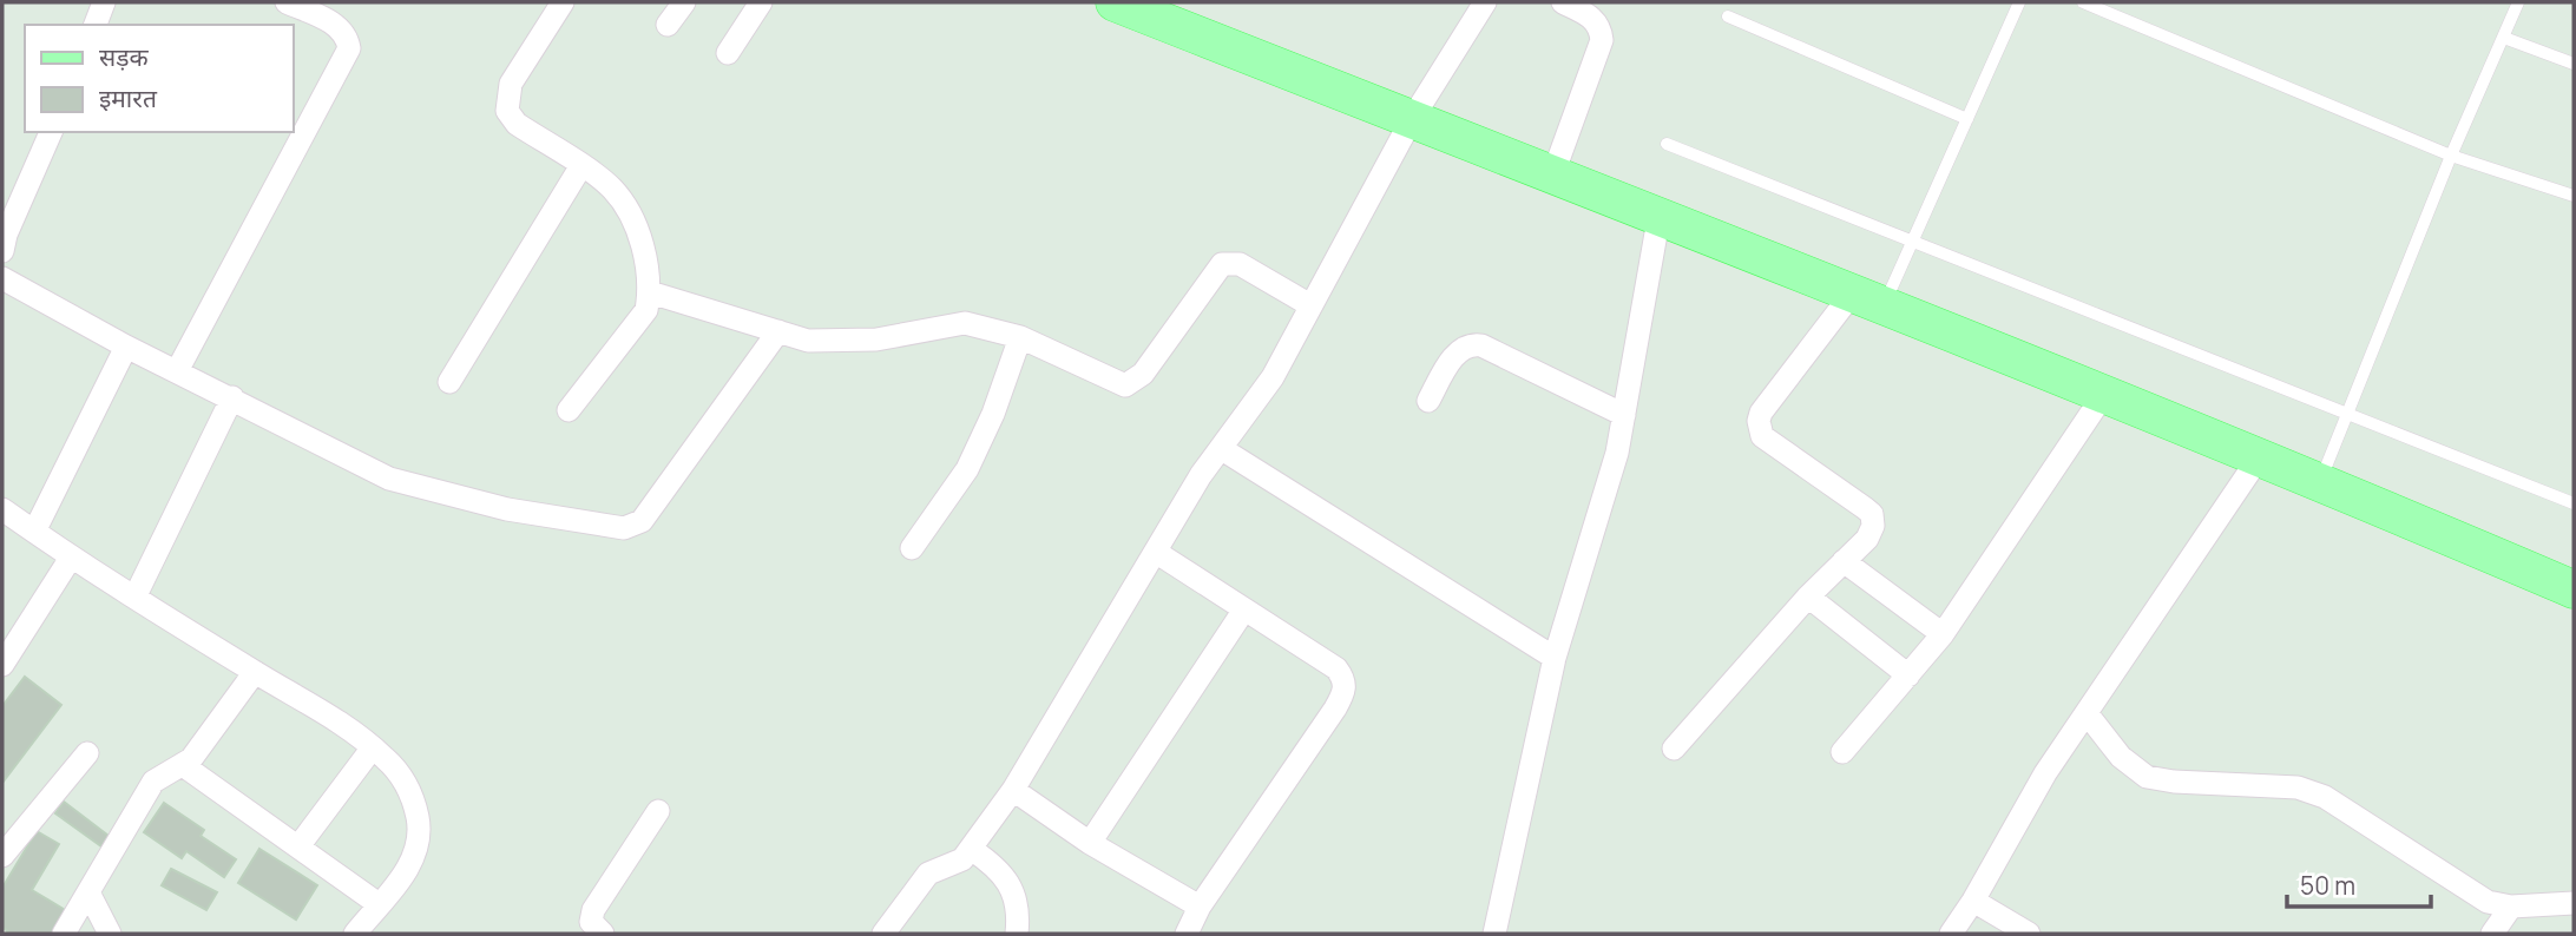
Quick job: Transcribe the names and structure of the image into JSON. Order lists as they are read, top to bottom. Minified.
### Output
{"legend":["सड़क","इमारत"],"scale_bar":"50 m"}
